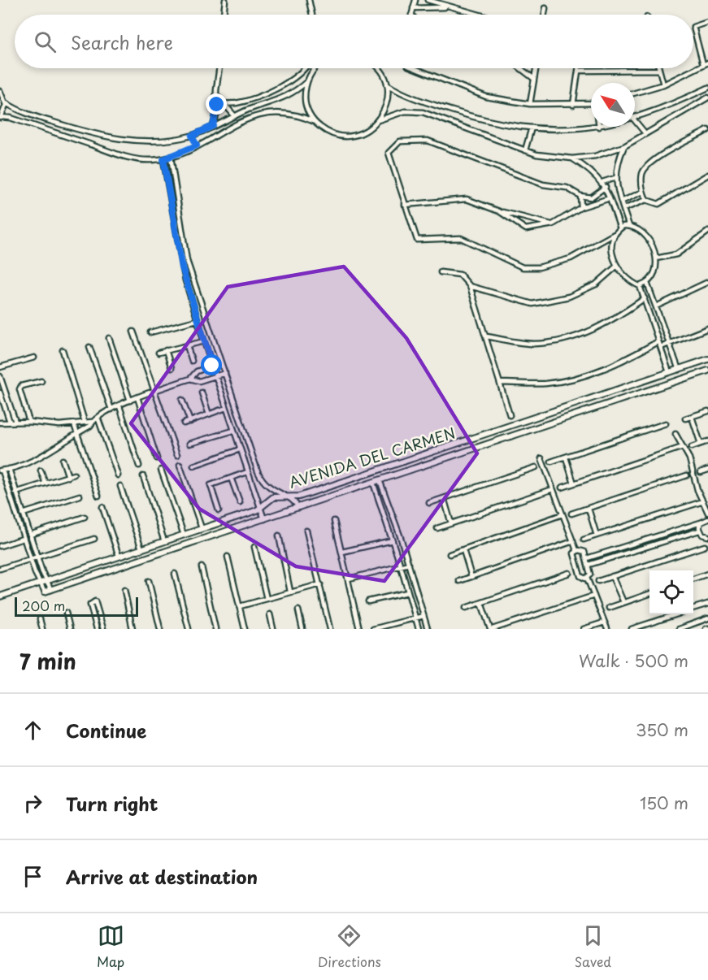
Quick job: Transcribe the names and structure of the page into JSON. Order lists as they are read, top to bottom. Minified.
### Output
{"streets":{"main road":["AVENIDA DEL CARMEN"]},"scale_bar":"200 m","north":"top left","page":{"search":"Search here","scale":"200 m","heading":["7 min","Walk · 500 m"],"list":[["Continue","350 m"],["Turn right","150 m"],"Arrive at destination"],"nav":["Map","Directions","Saved"]}}
